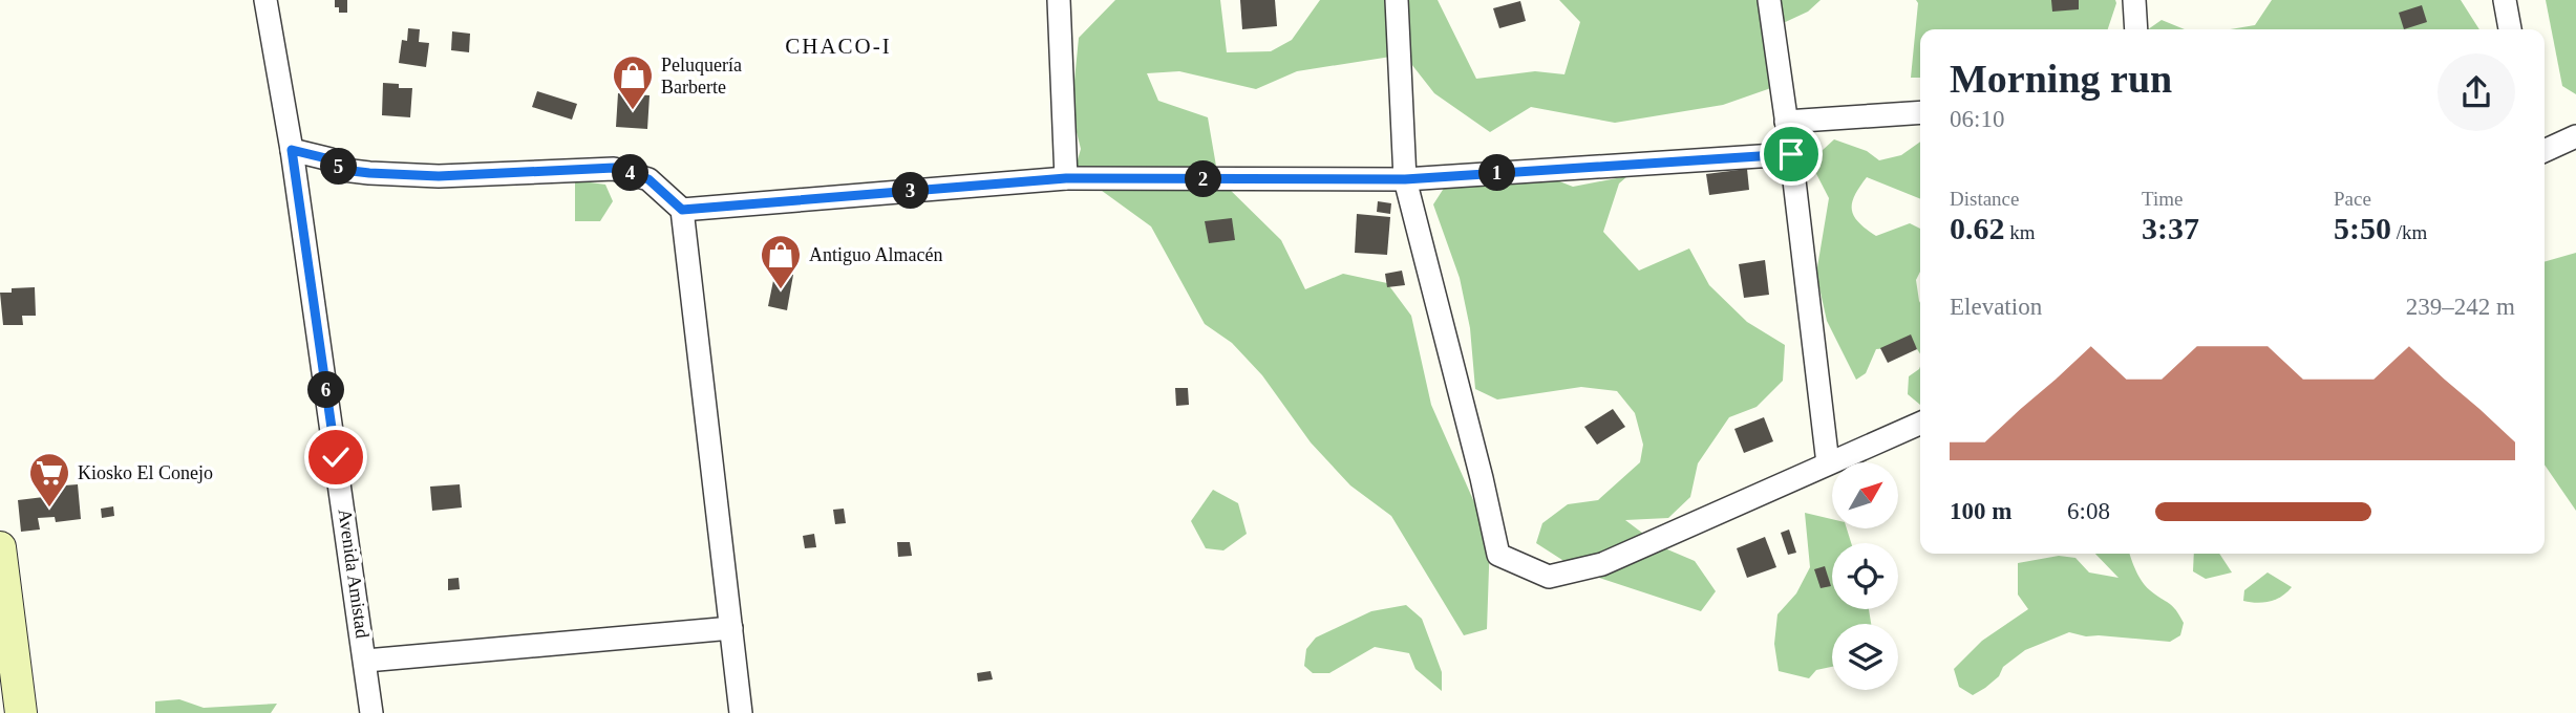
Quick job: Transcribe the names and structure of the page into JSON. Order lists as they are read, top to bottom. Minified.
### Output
{"streets":{"street":["Avenida Amistad"]},"districts":["CHACO-I"],"places":{"shop":["Peluquería Barberte","Antiguo Almacén"],"supermarket":["Kiosko El Conejo"]},"north":"top right","page":{"heading":["Morning run","06:10"],"pins":["5","1","4","2","3","6"],"stats":[["Distance","0.62 km"],["Time","3:37"],["Pace","5:50 /km"]],"chart":["Elevation","239–242 m"],"list":[{"name":"100 m","note":"6:08"}]}}
